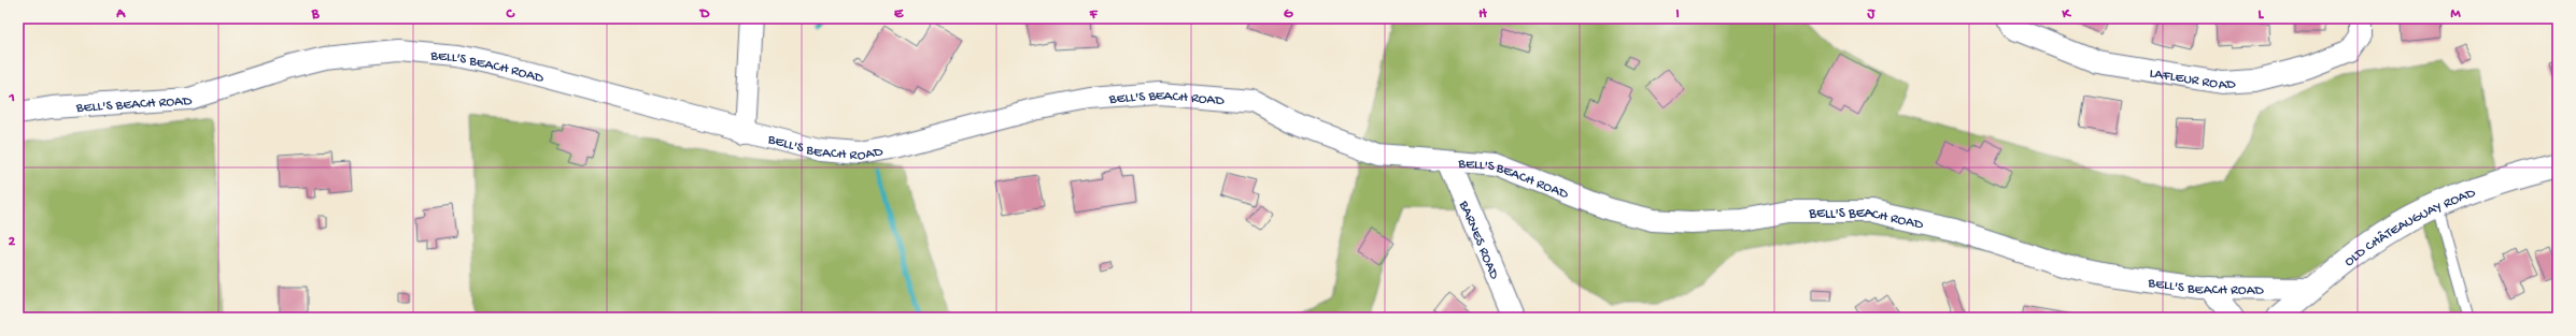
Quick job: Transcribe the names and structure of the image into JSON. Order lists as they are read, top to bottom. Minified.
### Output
{"streets":{"street":["BELL'S BEACH ROAD","LAFLEUR ROAD","OLD CHÂTEAUGUAY ROAD","BARNES ROAD"]},"crossings":[["BELL'S BEACH ROAD","OLD CHÂTEAUGUAY ROAD"],["BELL'S BEACH ROAD","BARNES ROAD"]],"grid":{"columns":["A","B","C","D","E","F","G","H","I","J","K","L","M"],"rows":["1","2"]}}
